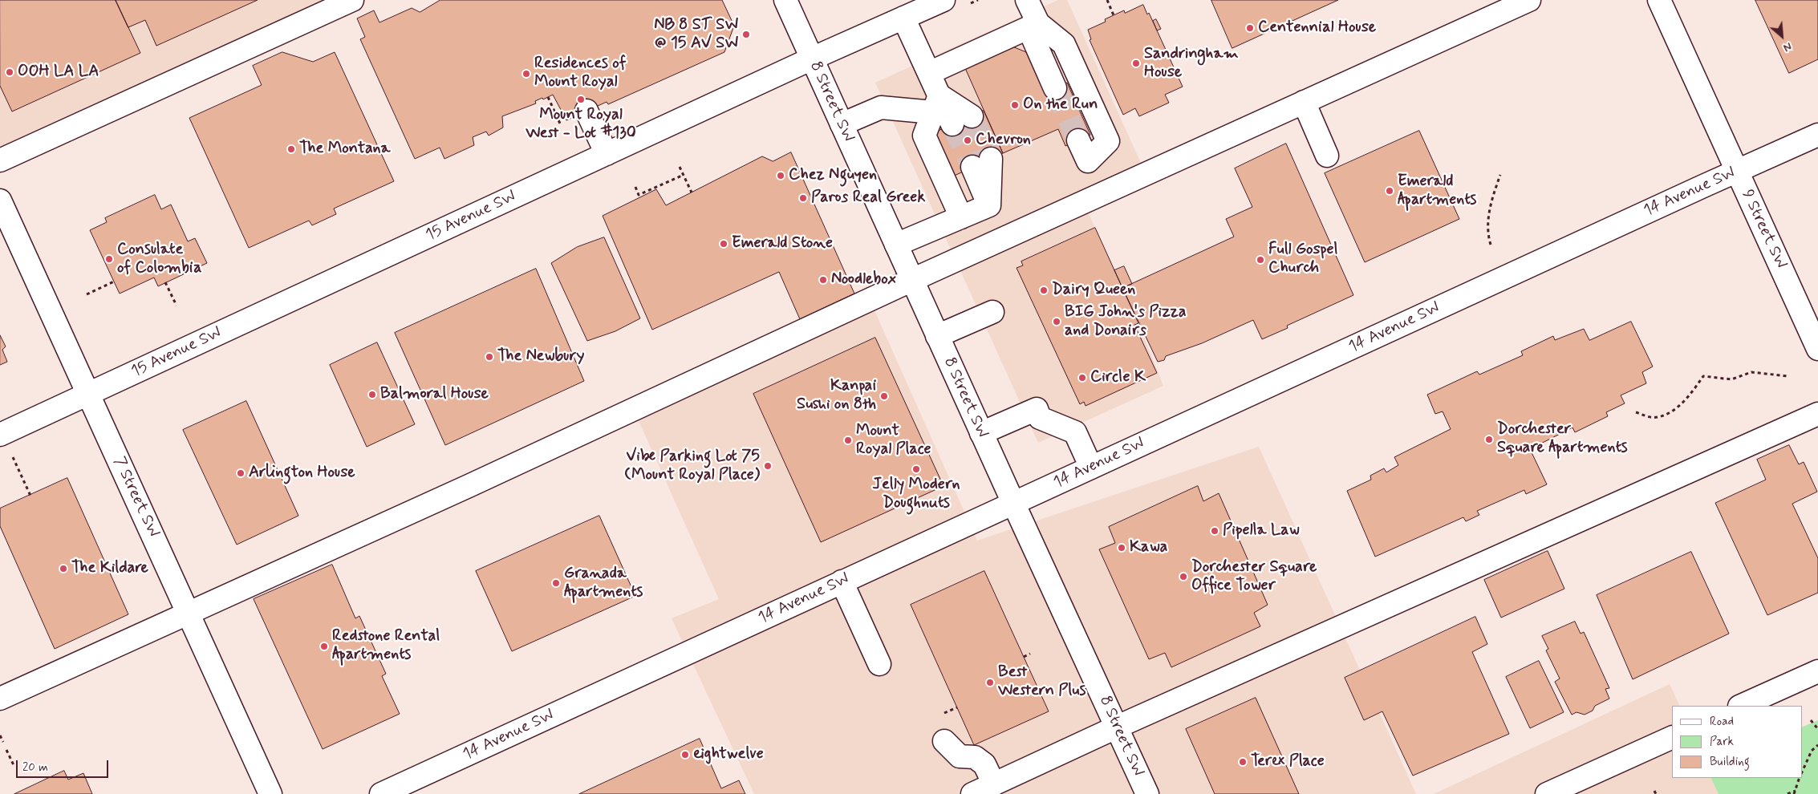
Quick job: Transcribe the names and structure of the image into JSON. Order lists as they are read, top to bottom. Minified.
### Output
{"streets":{"street":["8 Street SW","14 Avenue SW","15 Avenue SW","9 Street SW","7 Street SW"]},"crossings":[["8 Street SW","14 Avenue SW"],["8 Street SW","15 Avenue SW"],["14 Avenue SW","9 Street SW"],["15 Avenue SW","7 Street SW"]],"places":["Centennial House","NB 8 ST SW @ 15 AV SW","Sandringham House","OOH LA LA","Residences of Mount Royal","Mount Royal West - Lot #130","On the Run","Chevron","The Montana","Chez Nguyen","Emerald Apartments","Paros Real Greek","Emerald Stone","Consulate of Colombia","Full Gospel Church","Noodlebox","Dairy Queen","BIG John's Pizza and Donairs","The Newbury","Circle K","Balmoral House","Kanpai Sushi on 8th","Dorchester Square Apartments","Mount Royal Place","Vibe Parking Lot 75 (Mount Royal Place)","Jelly Modern Doughnuts","Arlington House","Pipella Law","Kawa","The Kildare","Dorchester Square Office Tower","Granada Apartments","Redstone Rental Apartments","Best Western Plus","eightwelve","Terex Place"],"legend":["Road","Park","Building"],"scale_bar":"20 m","north":"bottom right"}
